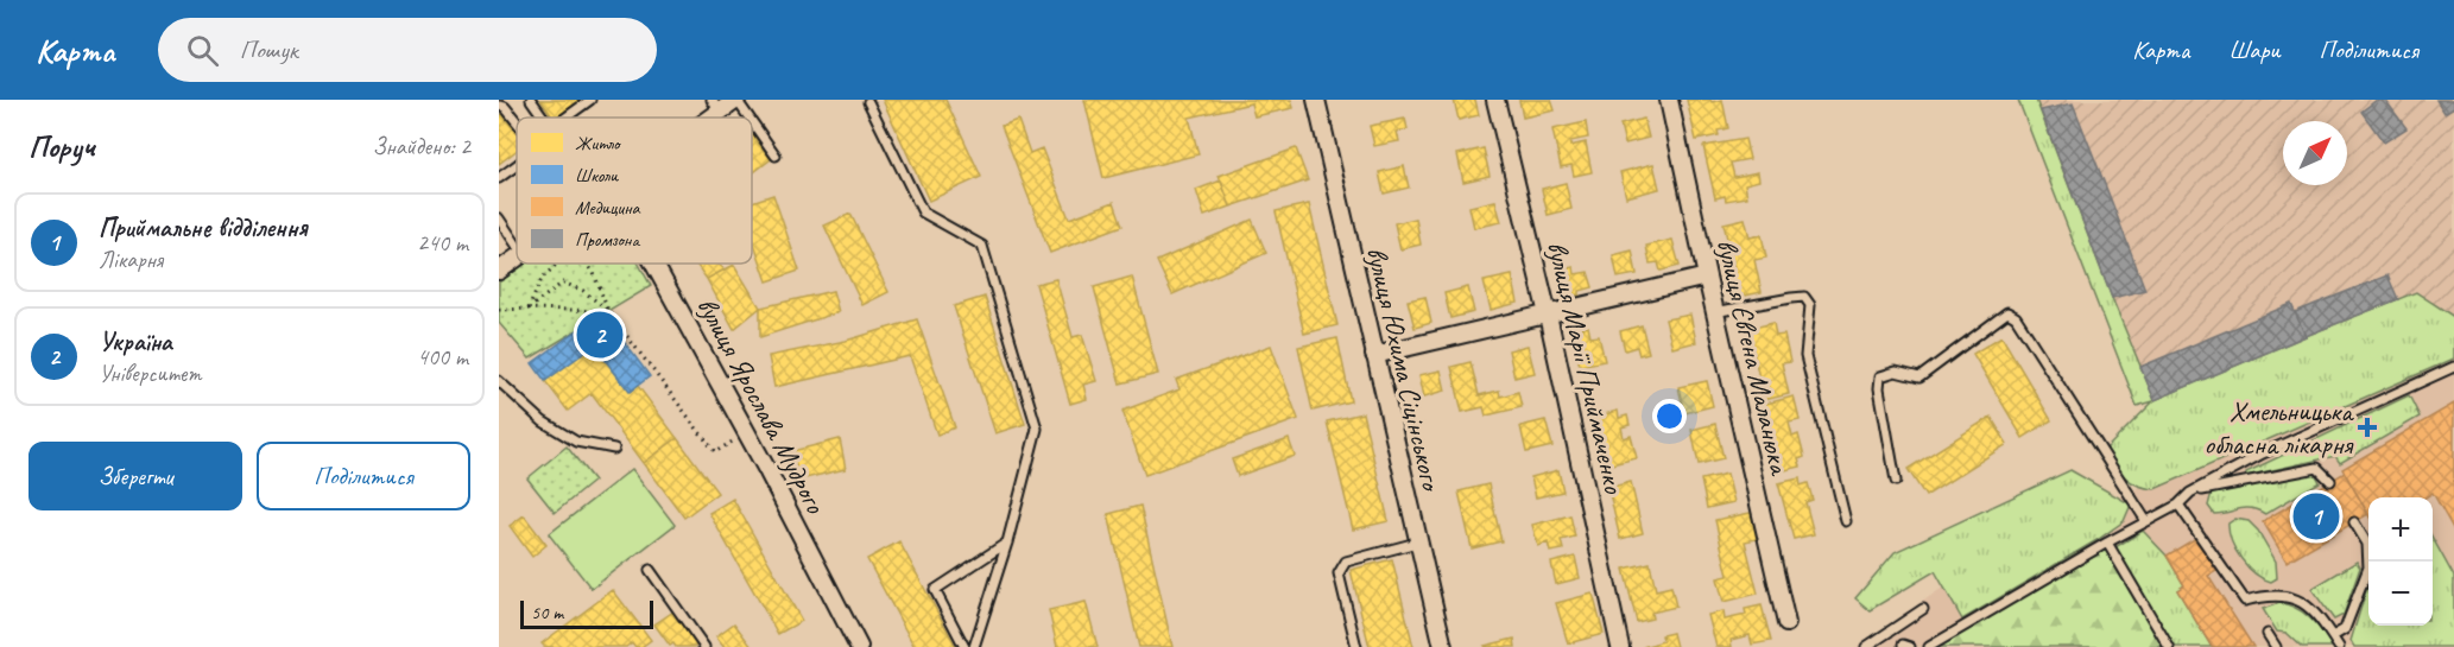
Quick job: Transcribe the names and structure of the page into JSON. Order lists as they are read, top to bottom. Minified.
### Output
{"streets":{"street":["вулиця Євгена Маланюка","вулиця Марії Приймаченко","вулиця Юхима Сіцінського","вулиця Ярослава Мудрого"]},"places":{"health":["Хмельницька обласна лікарня"]},"legend":["Житло","Школи","Медицина","Промзона"],"scale_bar":"50 m","north":"top right","page":{"header":"Карта","search":"Пошук","nav":["Карта","Шари","Поділитися"],"heading":["Поруч","Знайдено: 2"],"list":[{"mark":"1","name":"Приймальне відділення","note":"Лікарня","value":"240 m"},{"mark":"2","name":"Україна","note":"Університет","value":"400 m"}],"pins":["2","1"],"buttons":["Зберегти","Поділитися"],"map_buttons":["+","−"],"scale":"50 m"}}
